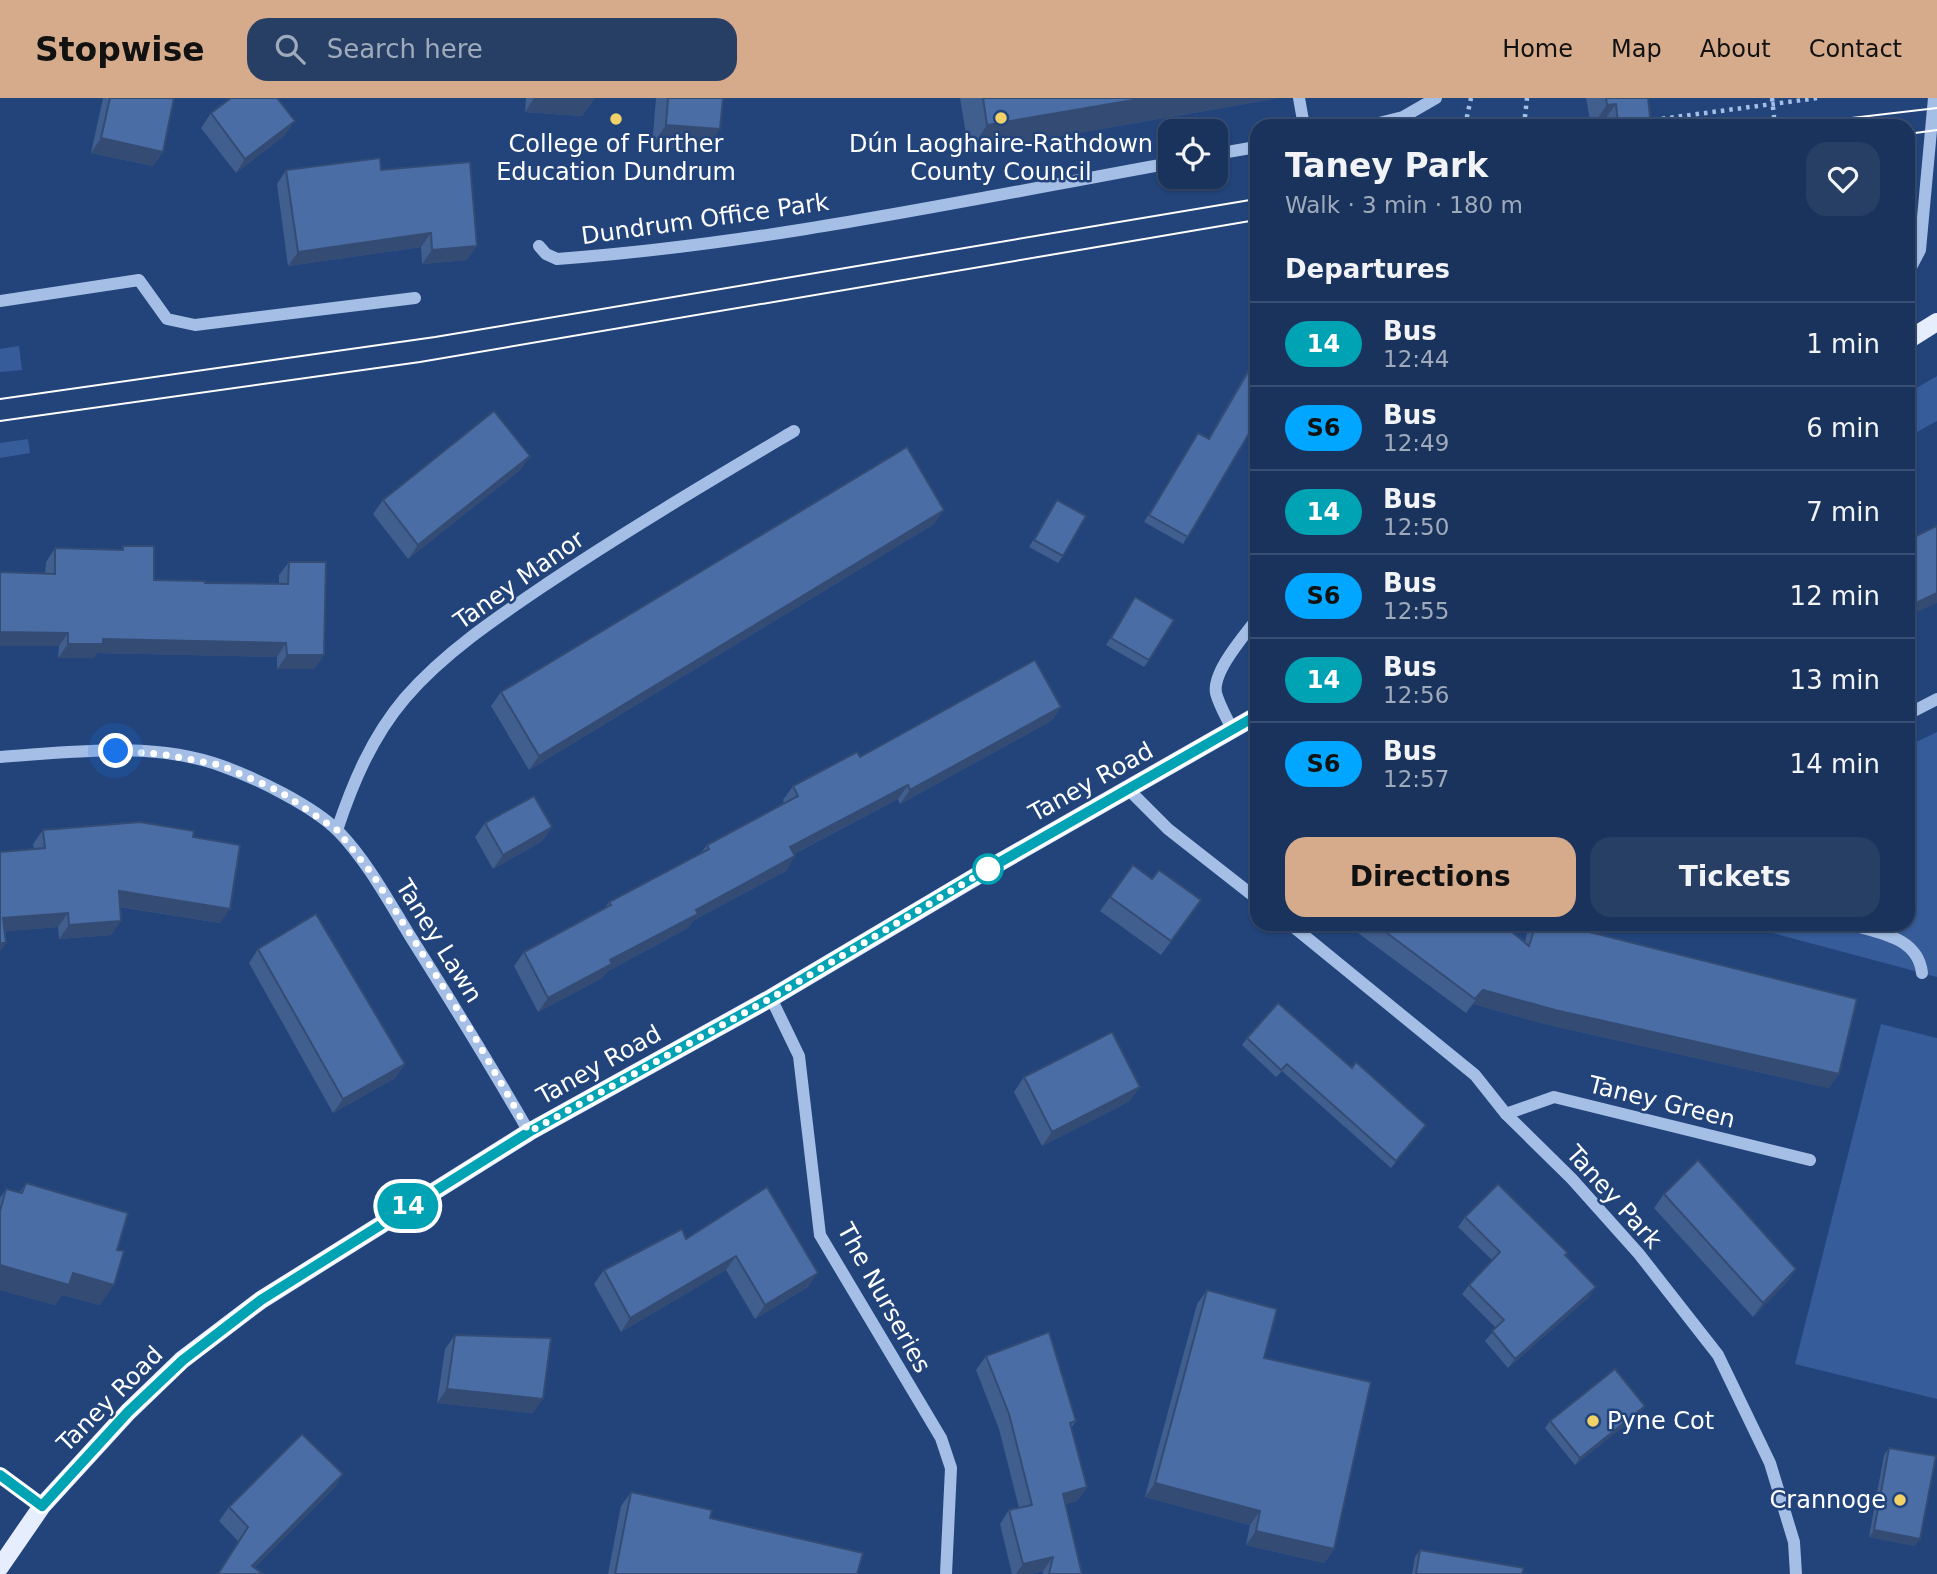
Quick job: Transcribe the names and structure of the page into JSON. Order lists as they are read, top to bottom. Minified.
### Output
{"streets":{"main road":["Taney Road"],"street":["Dundrum Office Park","Taney Manor","Taney Lawn","Taney Green","Taney Park","The Nurseries"]},"crossings":[["Taney Manor","Taney Lawn"],["Taney Road","Taney Lawn"],["Taney Road","The Nurseries"],["Taney Green","Taney Park"]],"places":["Dún Laoghaire-Rathdown County Council","College of Further Education Dundrum","Pyne Cot","Crannoge"],"lines":["bus line 14"],"page":{"header":"Stopwise","search":"Search here","nav":["Home","Map","About","Contact"],"on_map":"14","heading":[["Taney Park","Walk · 3 min · 180 m"],"Departures"],"list":[{"mark":"14","name":"Bus","note":"12:44","value":"1 min"},{"mark":"S6","name":"Bus","note":"12:49","value":"6 min"},{"mark":"14","name":"Bus","note":"12:50","value":"7 min"},{"mark":"S6","name":"Bus","note":"12:55","value":"12 min"},{"mark":"14","name":"Bus","note":"12:56","value":"13 min"},{"mark":"S6","name":"Bus","note":"12:57","value":"14 min"}],"buttons":["Directions","Tickets"]}}
